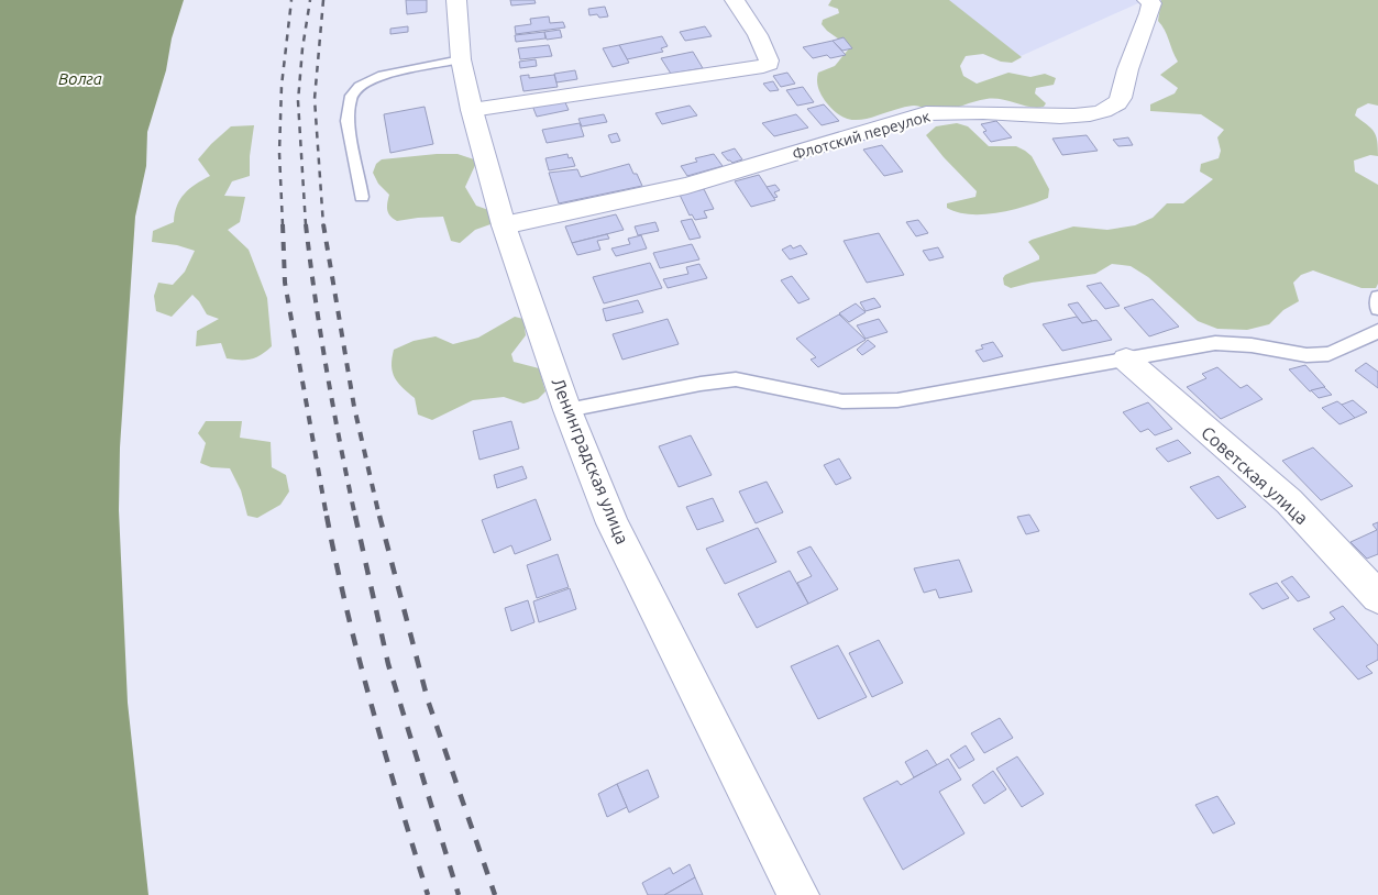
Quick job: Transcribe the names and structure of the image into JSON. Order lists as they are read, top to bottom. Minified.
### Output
{"streets":{"street":["Флотский переулок","Ленинградская улица","Советская улица"]},"crossings":[["Флотский переулок","Ленинградская улица"]],"water":["Волга"]}
